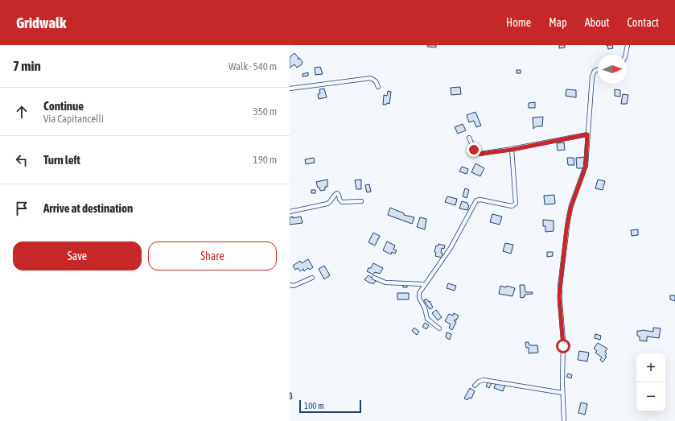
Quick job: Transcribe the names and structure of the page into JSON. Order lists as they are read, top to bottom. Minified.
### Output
{"scale_bar":"100 m","north":"right","page":{"header":"Gridwalk","nav":["Home","Map","About","Contact"],"heading":["7 min","Walk · 540 m"],"list":[["Continue","Via Capitancelli","350 m"],["Turn left","190 m"],"Arrive at destination"],"buttons":["Save","Share"],"map_buttons":["+","−"],"scale":"100 m"}}
